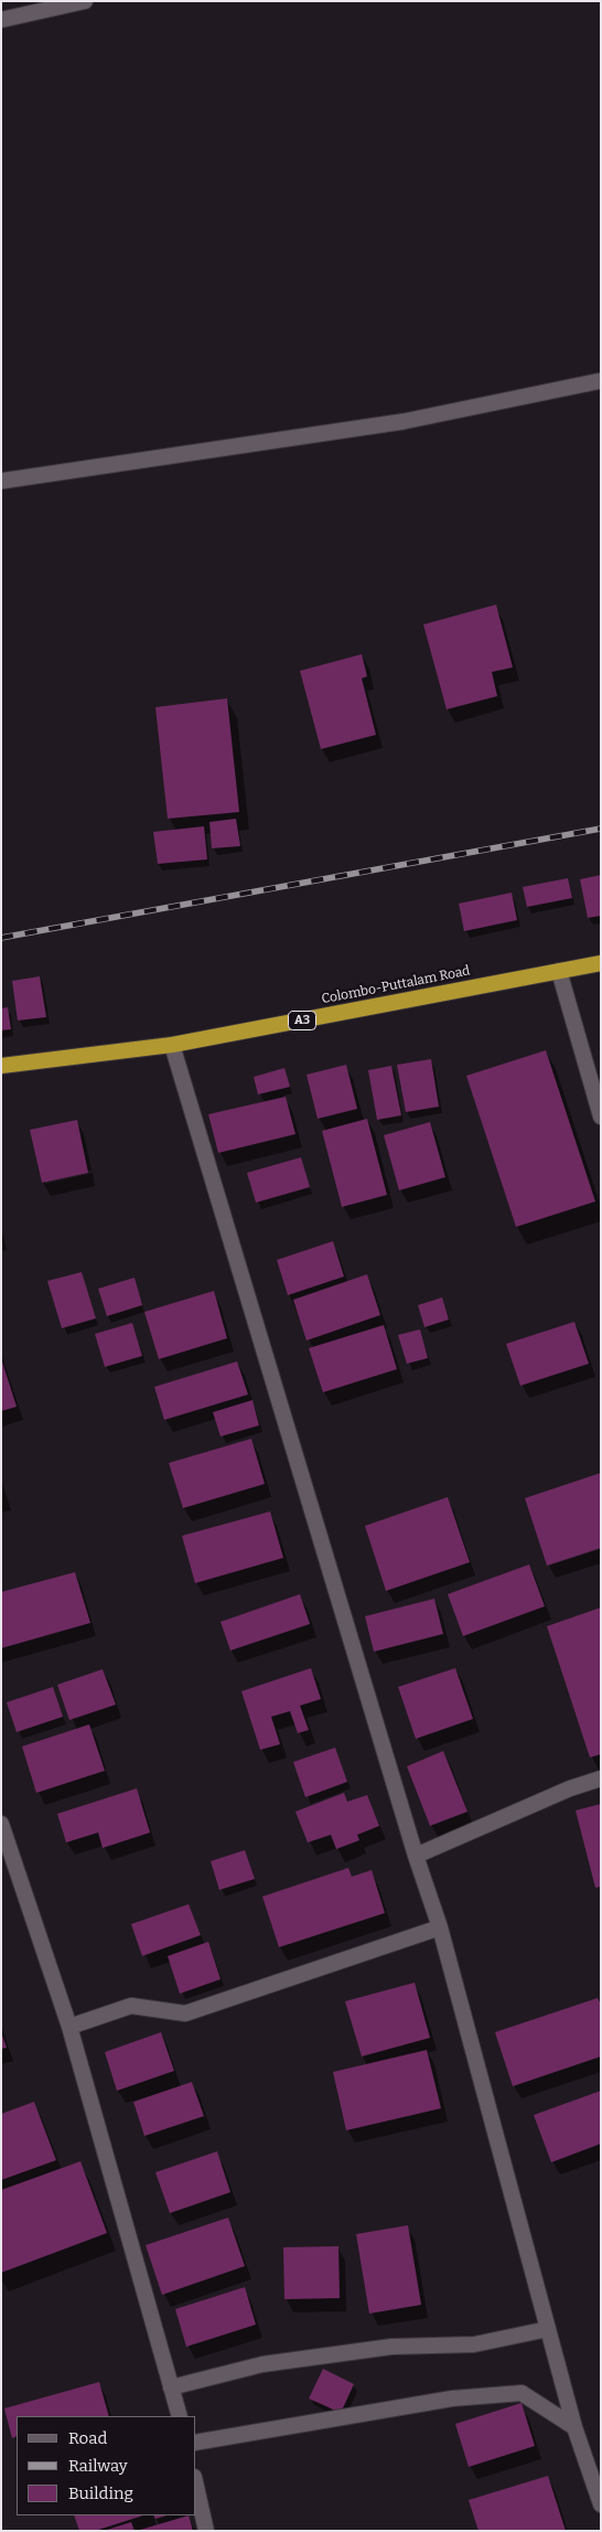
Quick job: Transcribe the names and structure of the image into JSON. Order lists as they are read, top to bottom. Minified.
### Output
{"streets":{"highway":["Colombo-Puttalam Road","A3"]},"legend":["Road","Railway","Building"]}
